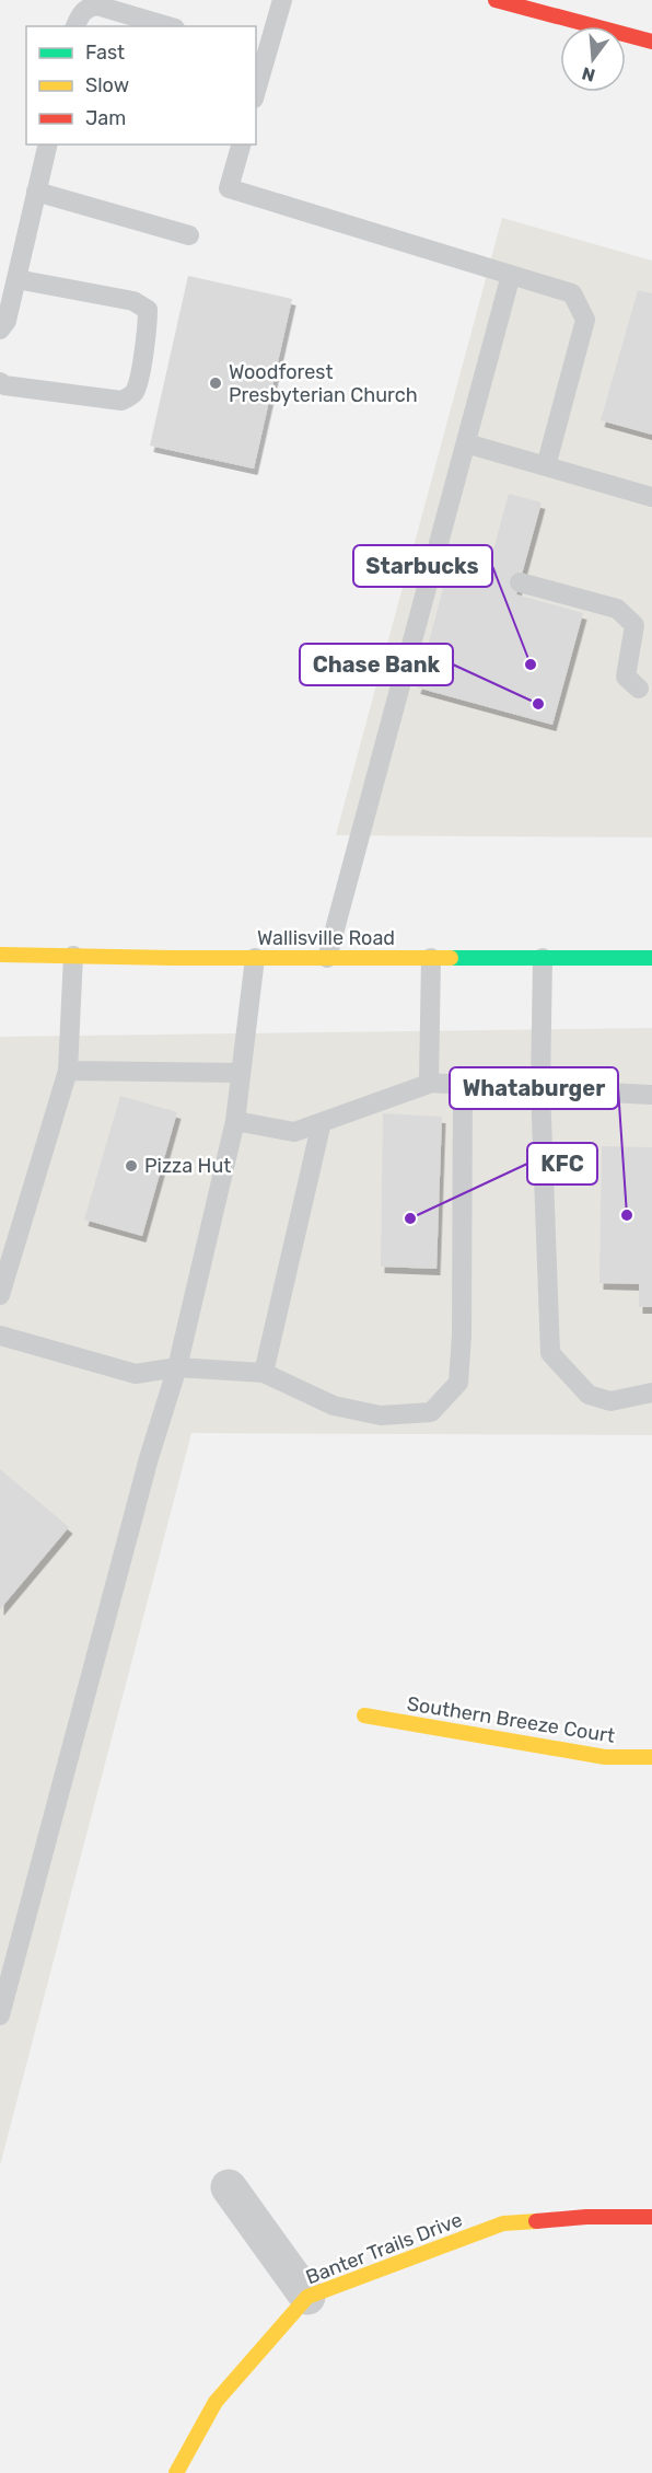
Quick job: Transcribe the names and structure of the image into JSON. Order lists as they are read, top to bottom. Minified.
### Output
{"streets":{"street":["Wallisville Road","Southern Breeze Court","Banter Trails Drive"]},"places":["Woodforest Presbyterian Church","Starbucks","Chase Bank","Pizza Hut","Whataburger","KFC"],"legend":["Fast","Slow","Jam"],"north":"bottom"}
